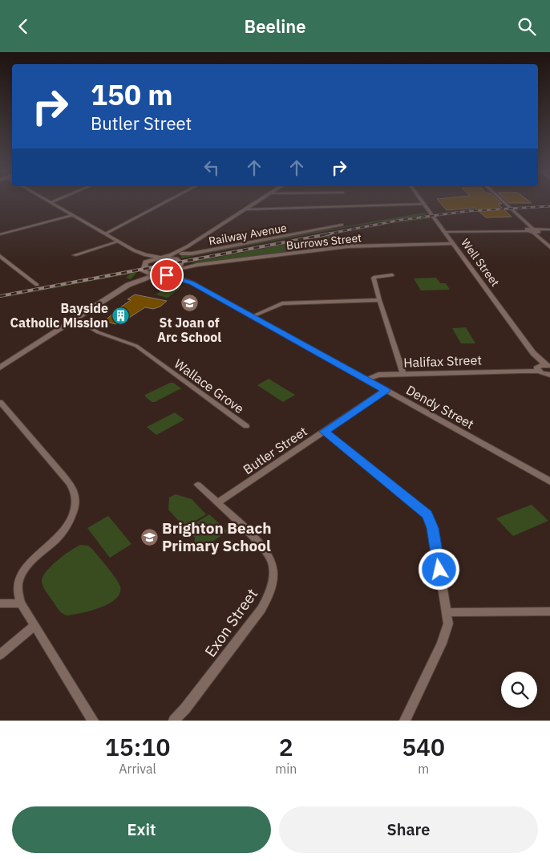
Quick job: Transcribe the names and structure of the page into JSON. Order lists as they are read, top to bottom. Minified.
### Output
{"streets":{"street":["Railway Avenue","Burrows Street","Well Street","Halifax Street","Wallace Grove","Dendy Street","Butler Street","Exon Street"]},"crossings":[["Burrows Street","Well Street"],["Burrows Street","Dendy Street"],["Well Street","Halifax Street"],["Halifax Street","Dendy Street"],["Dendy Street","Butler Street"],["Butler Street","Exon Street"]],"places":{"school or university":["St Joan of Arc School","Brighton Beach Primary School"],"building":["Bayside Catholic Mission"]},"page":{"header":"Beeline","turn":["150 m","Butler Street"],"eta":["15:10","Arrival","2","min","540","m"],"buttons":["Exit","Share"]}}
